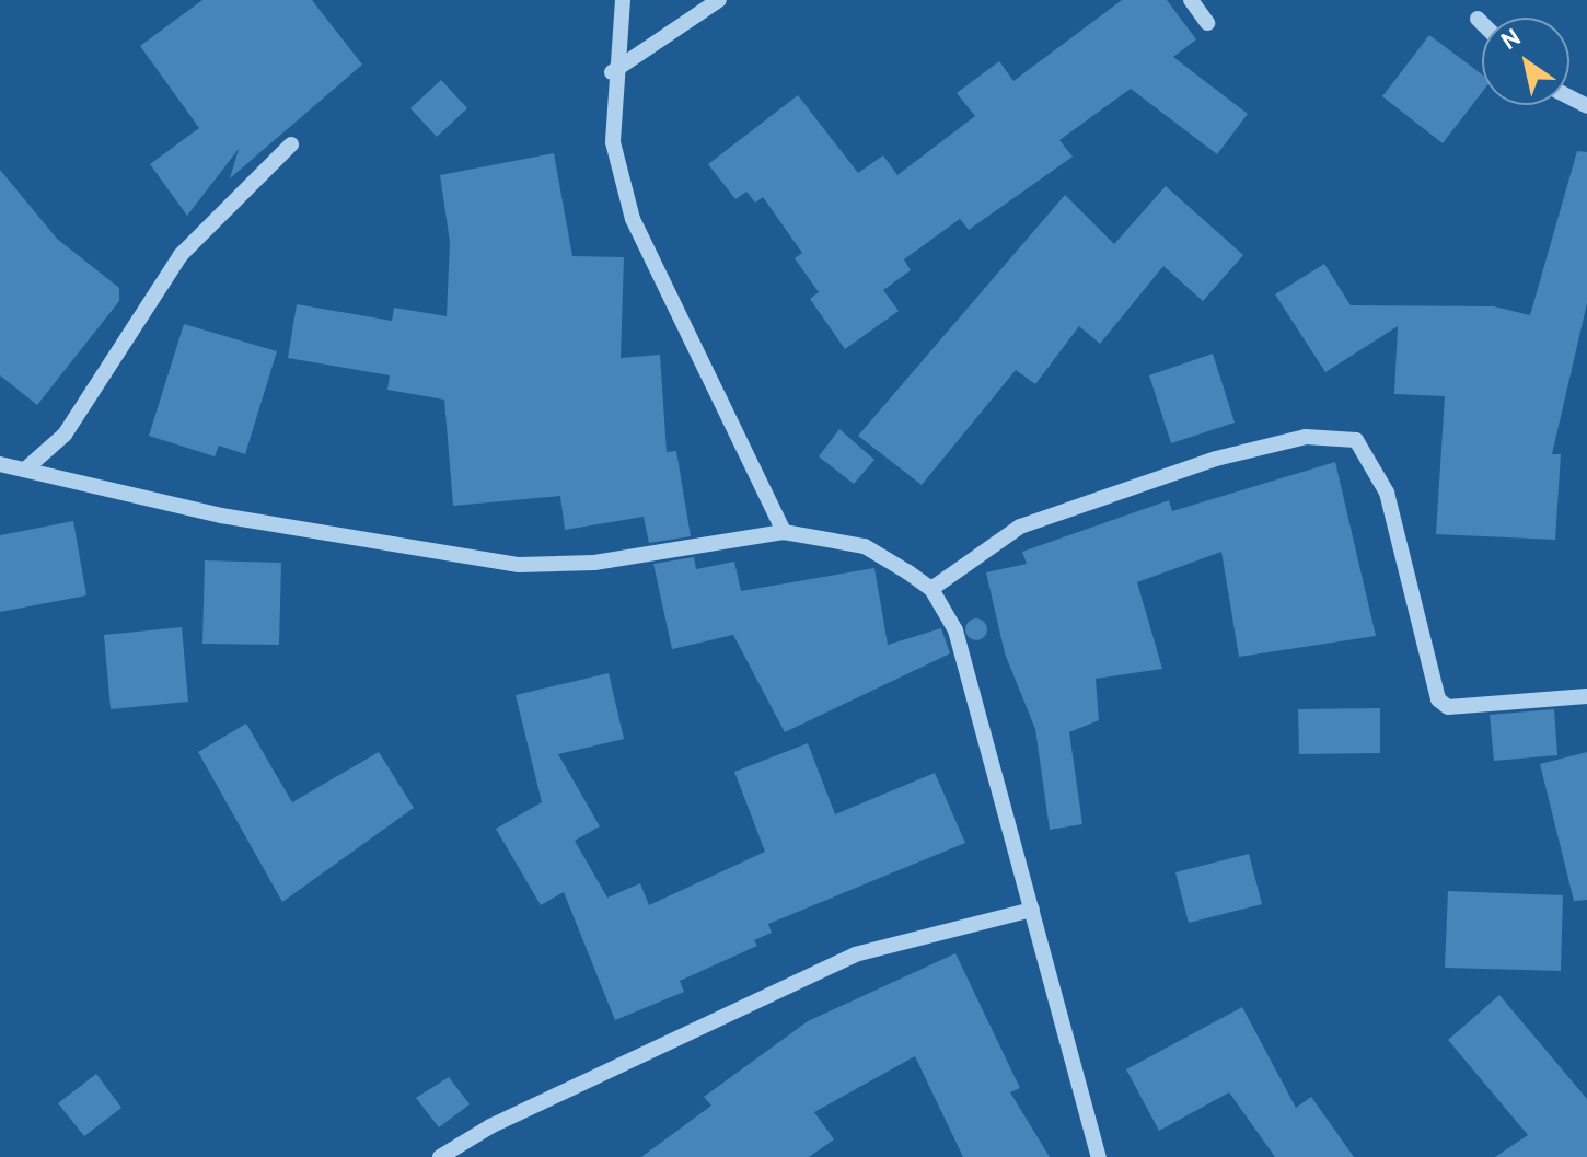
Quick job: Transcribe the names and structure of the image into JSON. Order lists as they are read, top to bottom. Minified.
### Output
{"north":"top left"}
